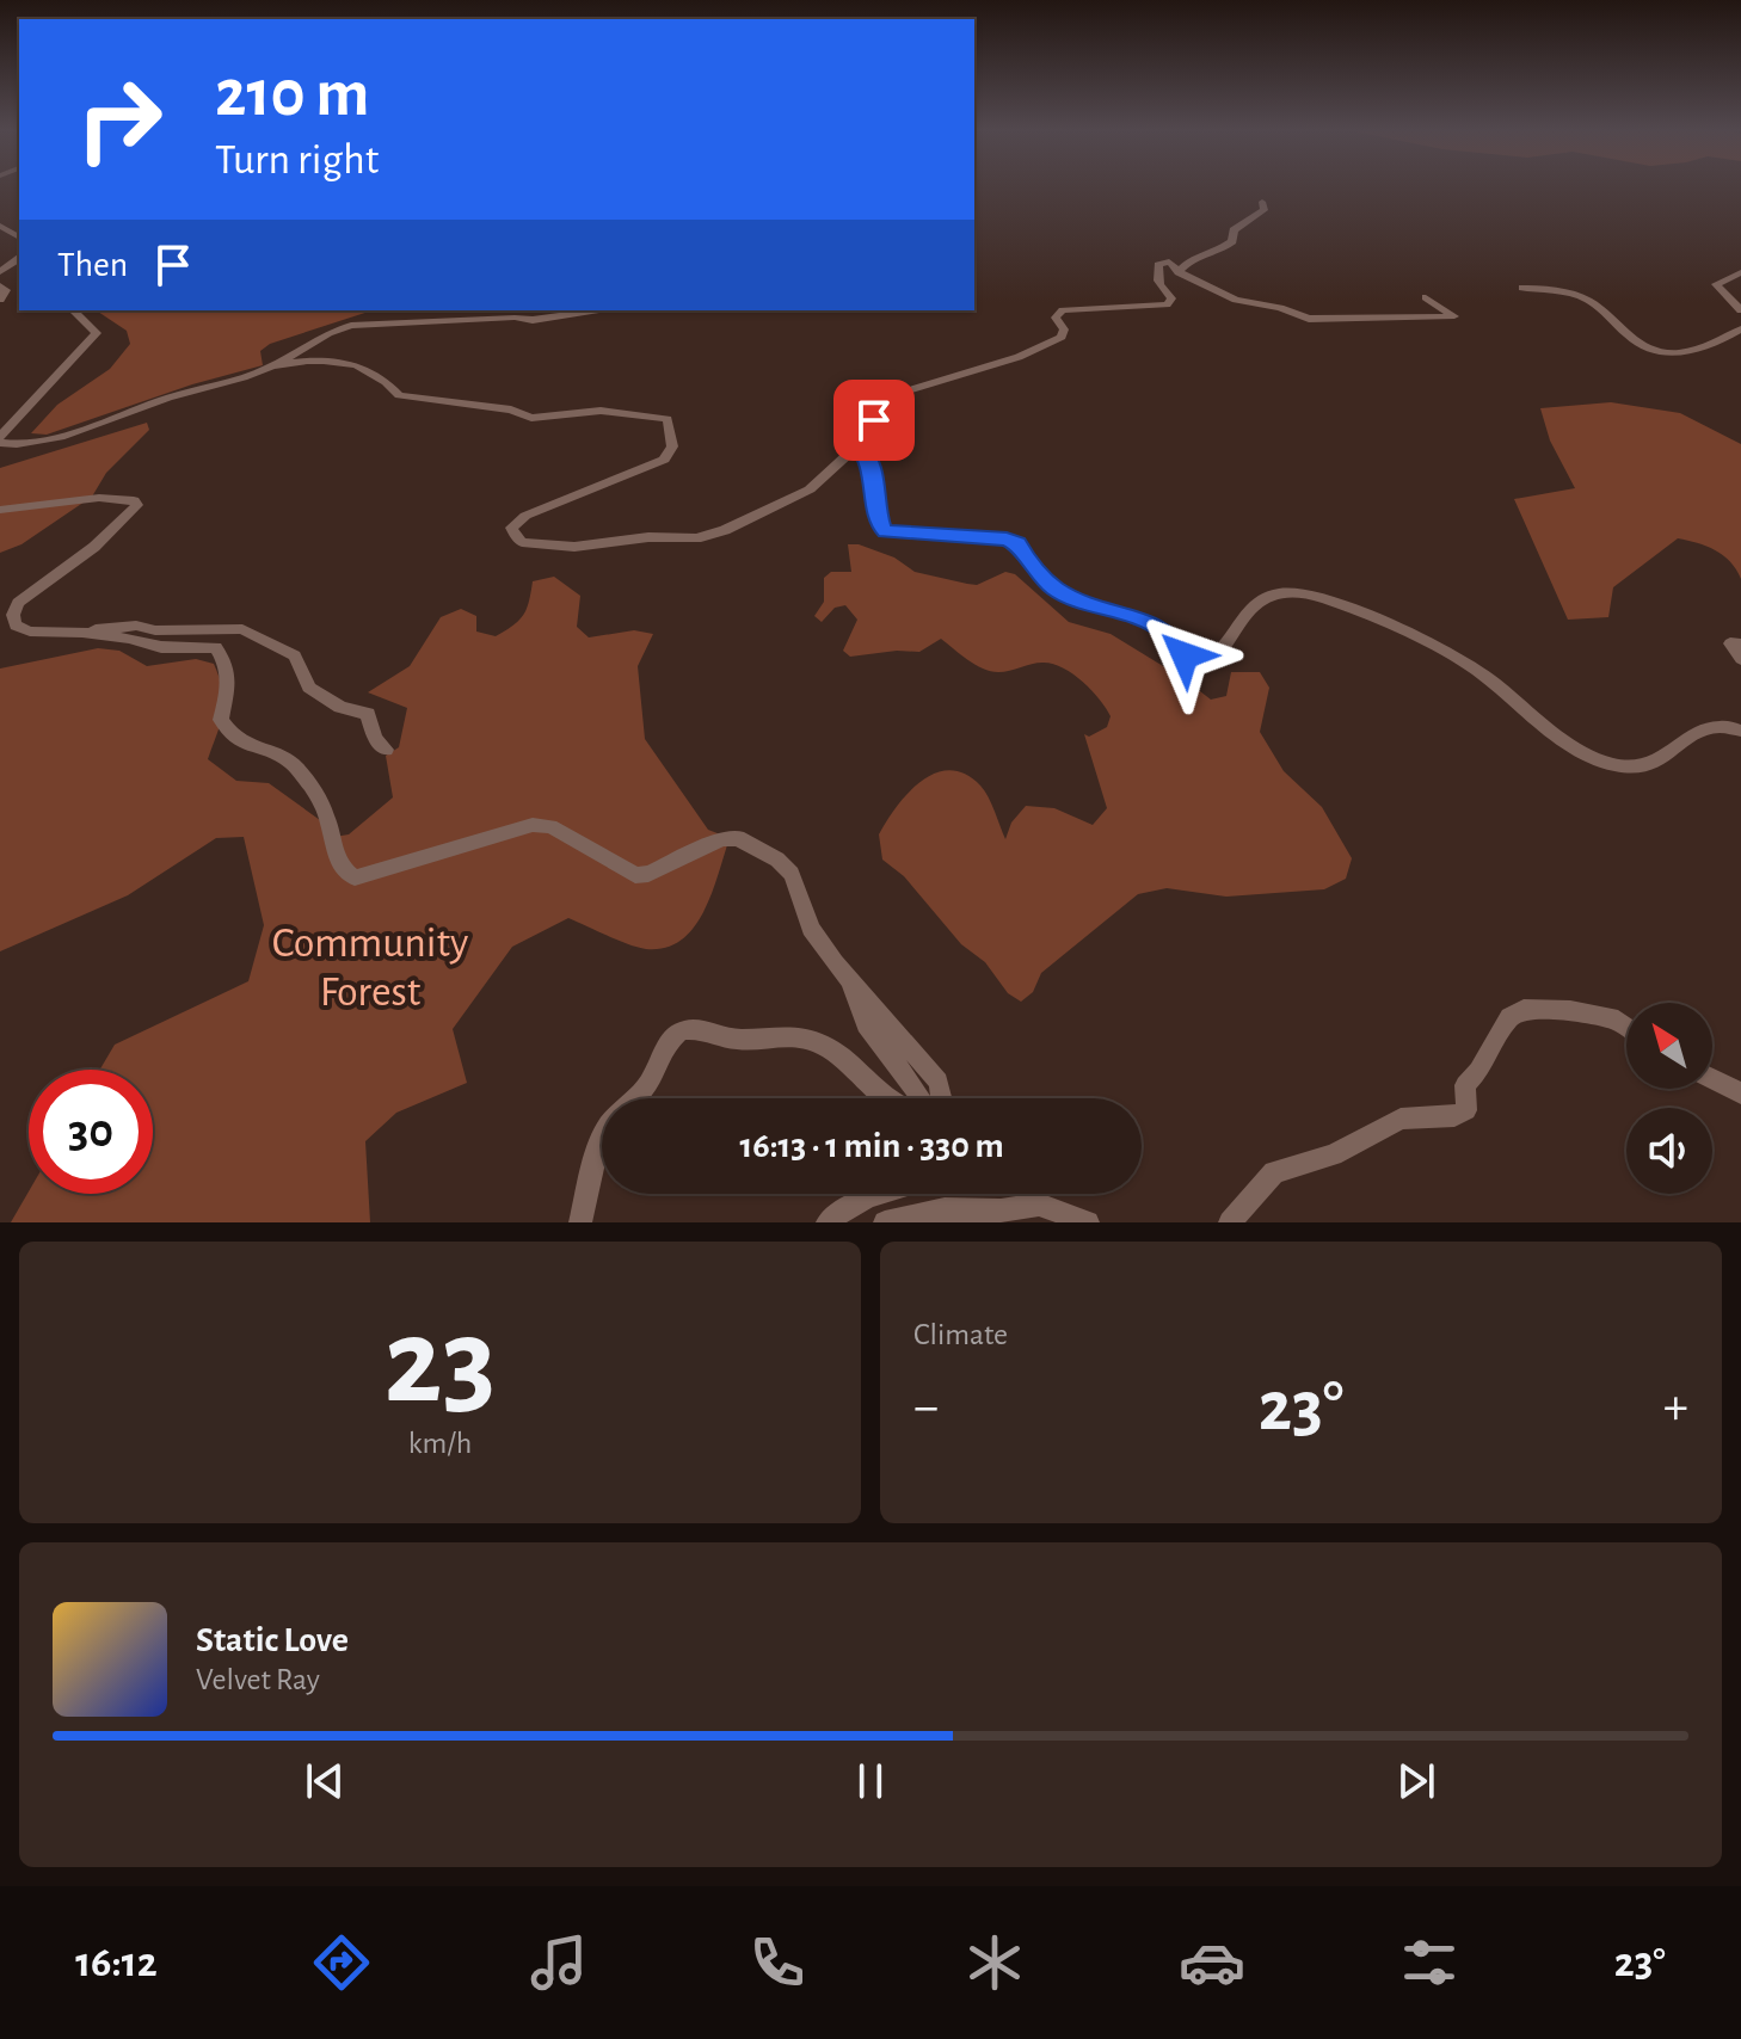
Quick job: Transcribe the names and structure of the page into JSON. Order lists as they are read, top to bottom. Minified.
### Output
{"parks":["Community Forest"],"north":"top left","page":{"turn":["210 m","Turn right"],"then":"Then","limit":"30","trip":"16:13 · 1 min · 330 m","tile":[["23","km/h"],"Climate"],"heat":["−","23°","+"],"song":["Static Love","Velvet Ray"],"tabs":["16:12","23°"]}}
